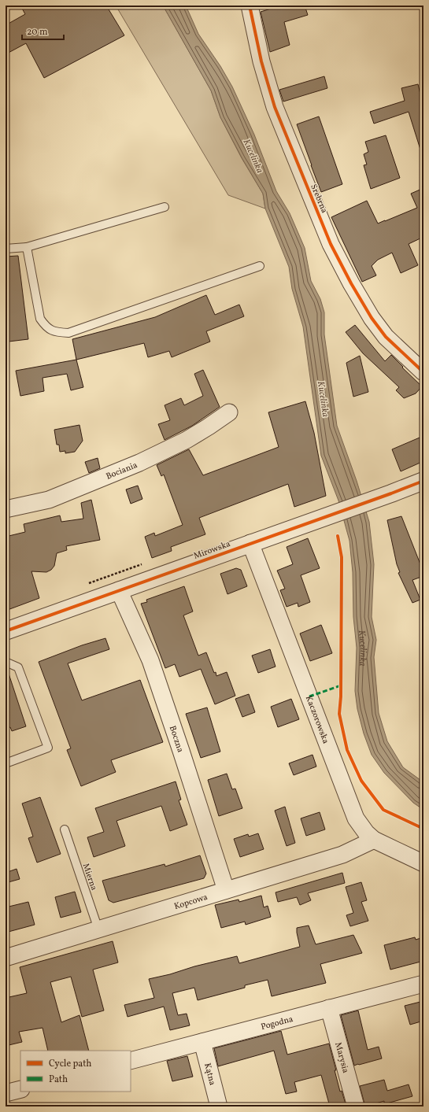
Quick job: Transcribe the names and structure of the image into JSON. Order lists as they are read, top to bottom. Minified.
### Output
{"streets":{"street":["Srebrna","Bociania","Mirowska","Kaczorowska","Boczna","Kopcowa","Pogodna","Marysia","Kątna"],"lane":["Mierna"]},"crossings":[["Mirowska","Kaczorowska"],["Mirowska","Boczna"],["Kaczorowska","Kopcowa"],["Boczna","Kopcowa"],["Mierna","Kopcowa"],["Pogodna","Marysia"],["Pogodna","Kątna"]],"water":["Kucelinka"],"legend":["Cycle path","Path"],"scale_bar":"20 m"}
